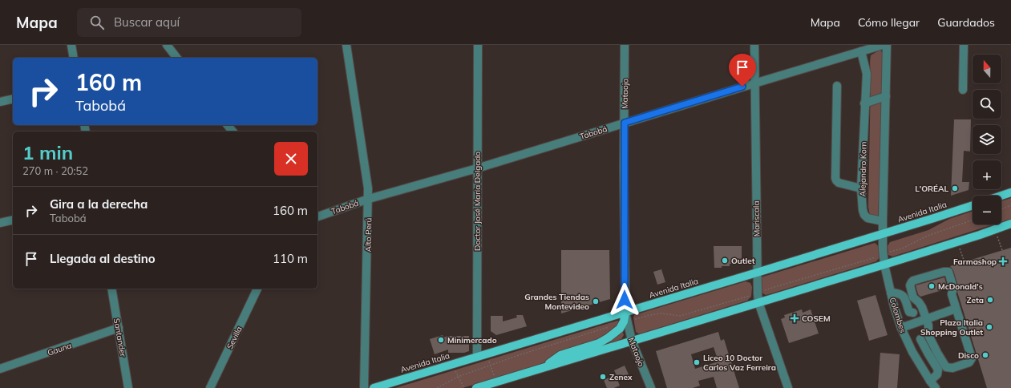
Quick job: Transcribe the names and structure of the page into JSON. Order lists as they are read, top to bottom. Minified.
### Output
{"streets":{"main road":["Avenida Italia"],"street":["Mataojo","Tabobá","Alejandro Korn","Doctor José María Delgado","Mariscala","Alto Perú","Colombes","Santander","Sevilla","Gauna"]},"crossings":[["Mataojo","Tabobá"],["Mataojo","Avenida Italia"],["Tabobá","Alejandro Korn"],["Tabobá","Doctor José María Delgado"],["Tabobá","Mariscala"],["Tabobá","Alto Perú"],["Doctor José María Delgado","Avenida Italia"],["Avenida Italia","Mariscala"],["Avenida Italia","Colombes"],["Santander","Gauna"]],"places":{"other":["L'ORÉAL","Outlet","McDonald's","Zeta","Grandes Tiendas Montevideo","Plaza Italia Shopping Outlet","Minimercado","Disco","Liceo 10 Doctor Carlos Vaz Ferreira","Zenex"],"health":["Farmashop","COSEM"]},"north":"top","page":{"header":"Mapa","search":"Buscar aquí","nav":["Mapa","Cómo llegar","Guardados"],"map_buttons":["+","−"],"turn":["160 m","Tabobá"],"heading":["1 min","270 m · 20:52"],"list":[{"name":"Gira a la derecha","note":"Tabobá","value":"160 m"},{"name":"Llegada al destino","value":"110 m"}]}}
